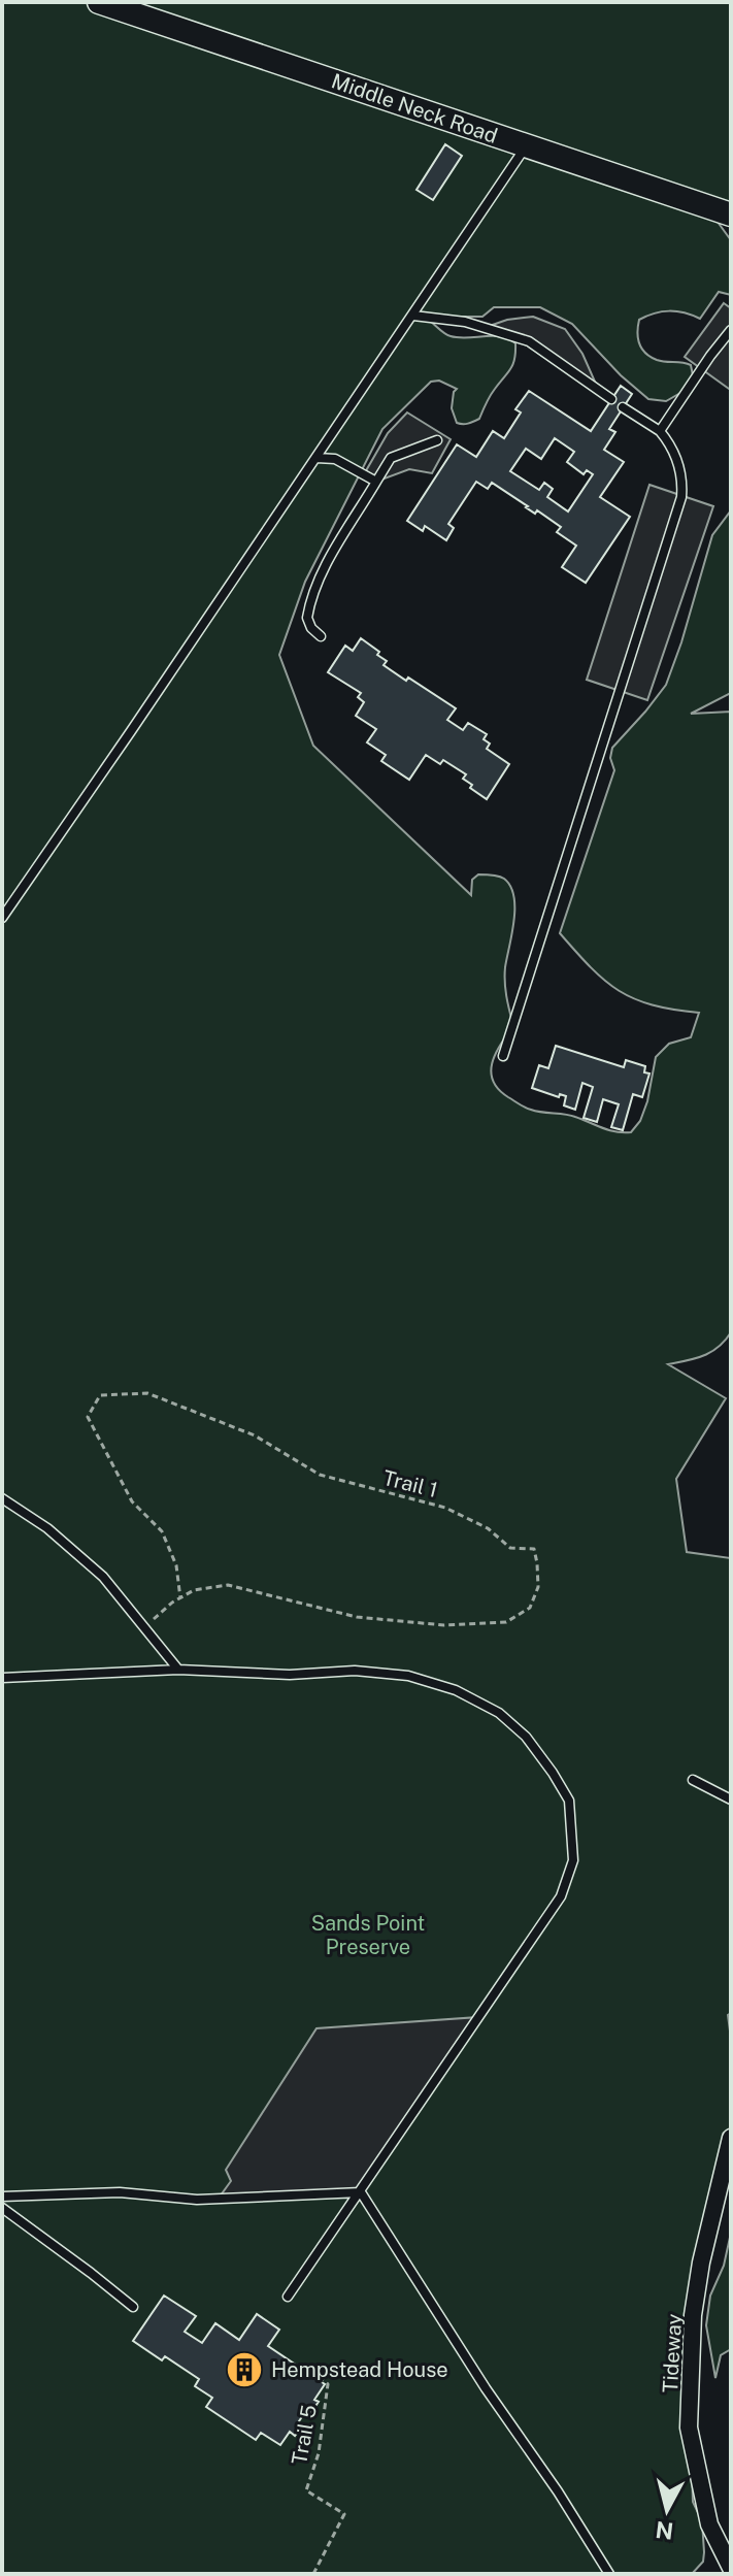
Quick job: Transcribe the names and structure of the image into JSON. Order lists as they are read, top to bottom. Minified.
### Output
{"streets":{"main road":["Middle Neck Road"],"street":["Tideway"],"path":["Trail 1","Trail 5"]},"parks":["Sands Point Preserve"],"places":{"building":["Hempstead House"]},"north":"bottom"}
